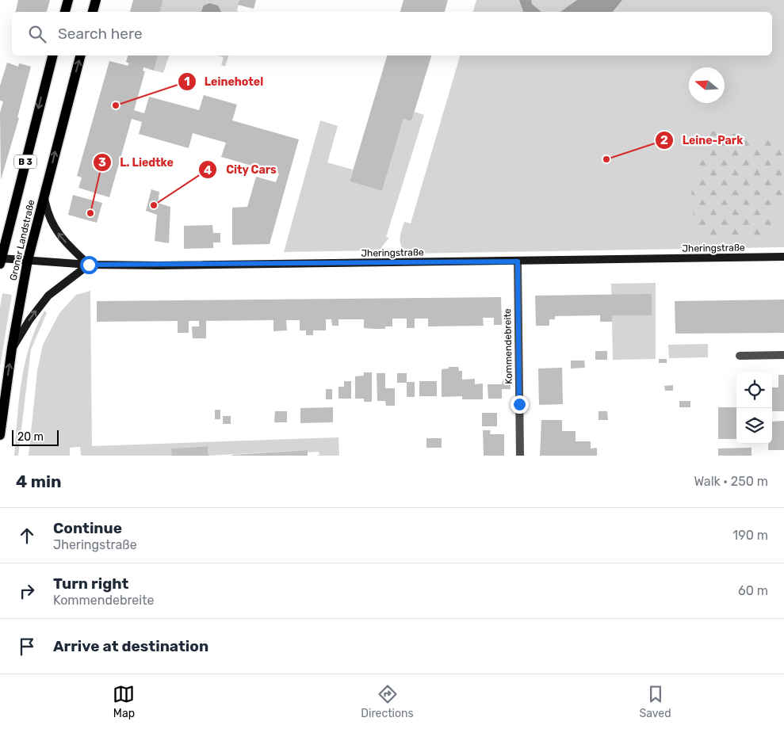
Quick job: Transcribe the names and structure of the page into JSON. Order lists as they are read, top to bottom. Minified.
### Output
{"streets":{"main road":["B 3","Groner Landstraße","Jheringstraße"],"street":["Kommendebreite"]},"crossings":[["Groner Landstraße","Jheringstraße"],["Jheringstraße","Kommendebreite"]],"places":["Leinehotel","Leine-Park","City Cars","L. Liedtke"],"scale_bar":"20 m","north":"left","page":{"search":"Search here","scale":"20 m","heading":["4 min","Walk · 250 m"],"list":[["Continue","Jheringstraße","190 m"],["Turn right","Kommendebreite","60 m"],"Arrive at destination"],"nav":["Map","Directions","Saved"]}}
